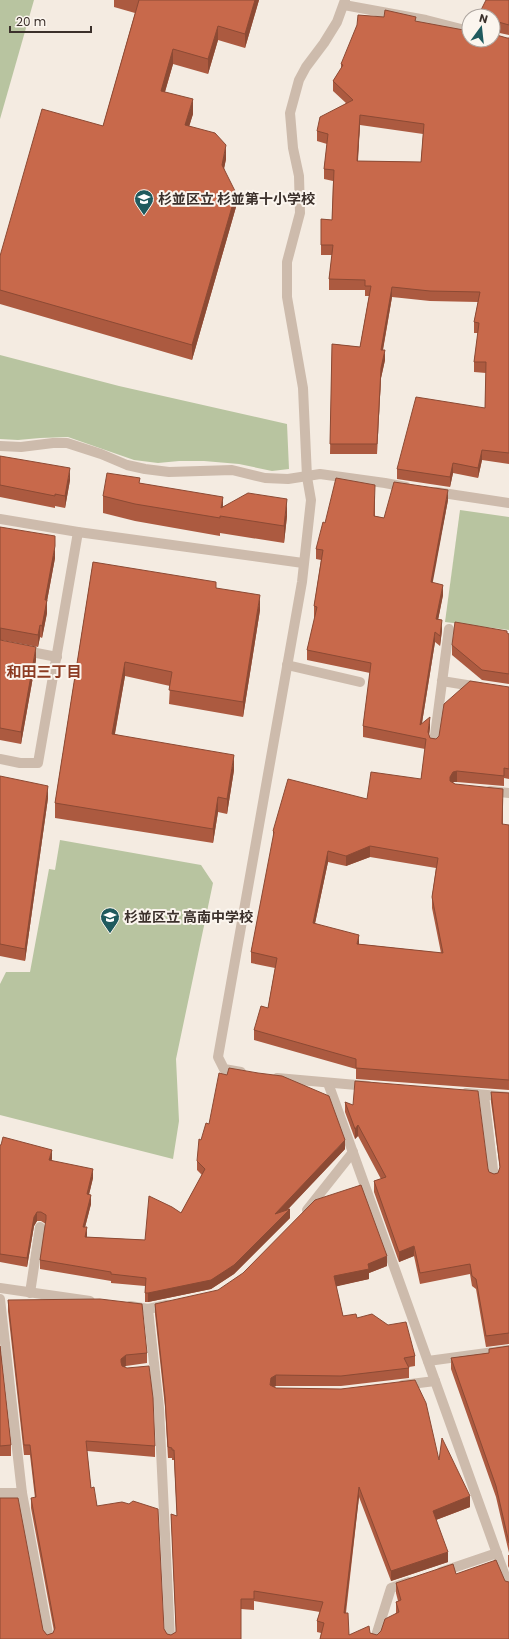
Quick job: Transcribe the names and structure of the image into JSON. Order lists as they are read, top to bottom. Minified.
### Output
{"districts":["和田三丁目"],"places":{"school or university":["杉並区立 杉並第十小学校","杉並区立 高南中学校"]},"scale_bar":"20 m","north":"top"}
